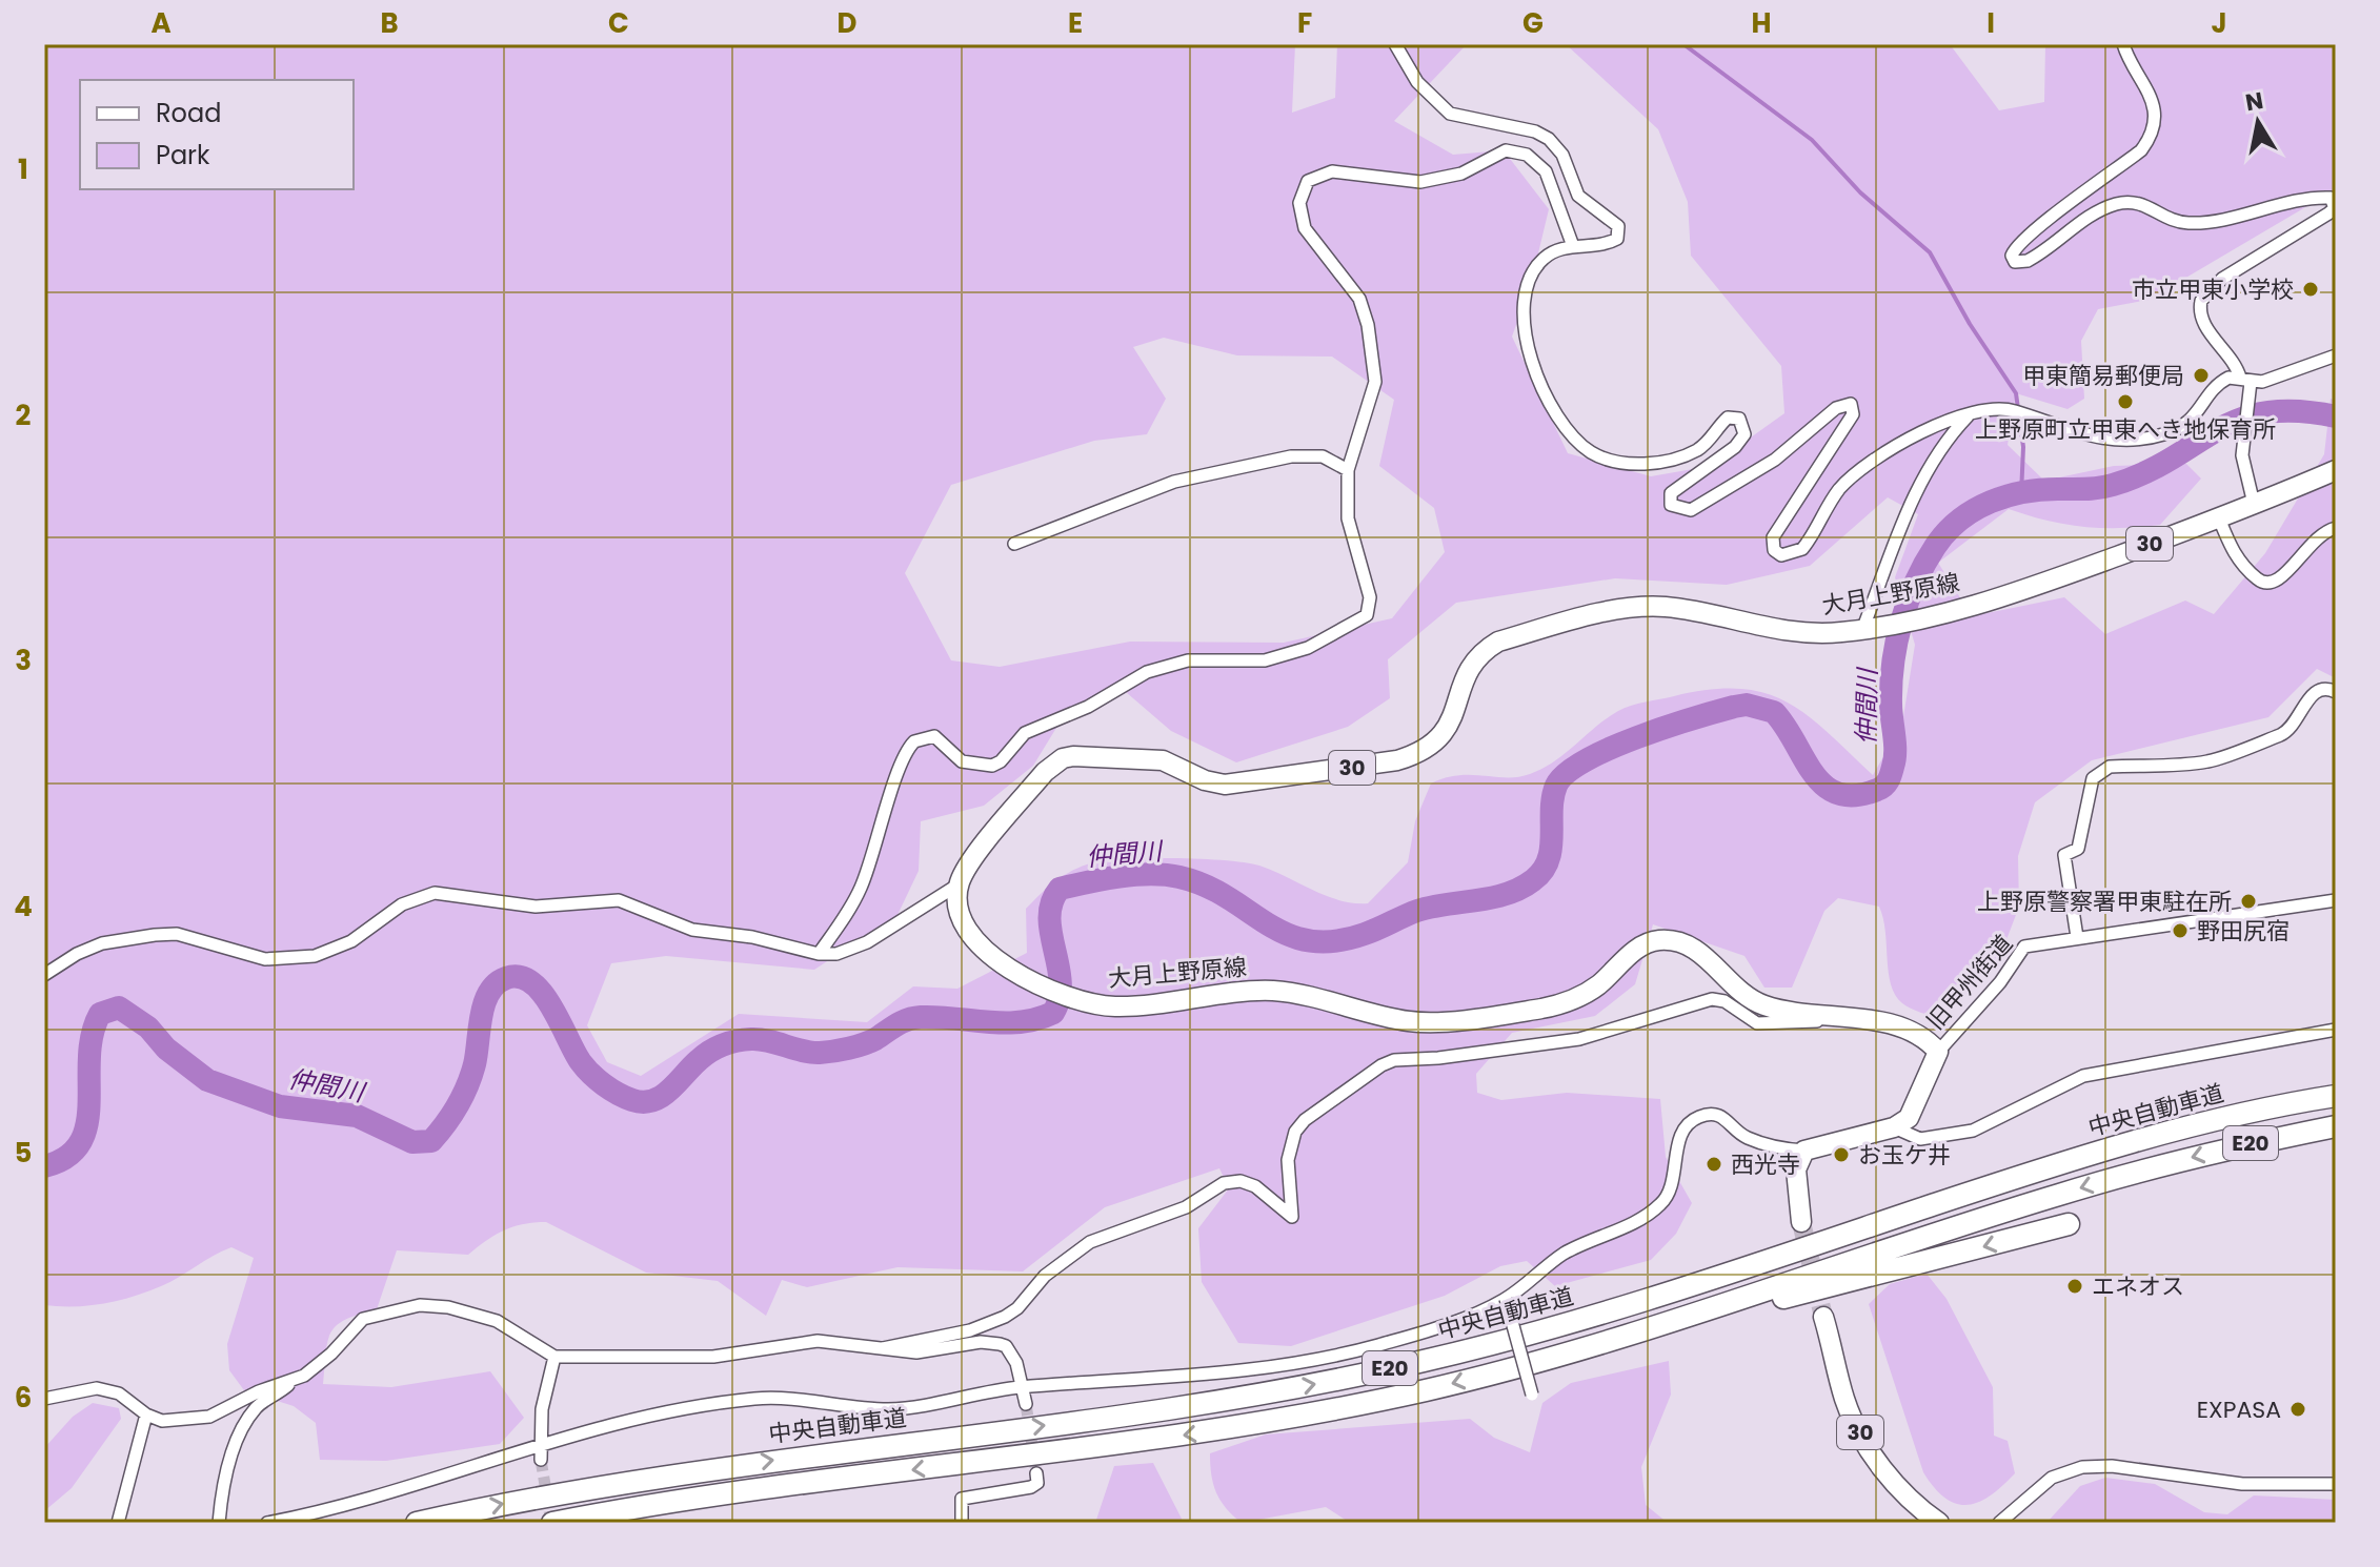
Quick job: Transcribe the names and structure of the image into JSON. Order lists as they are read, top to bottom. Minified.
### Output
{"streets":{"highway":["中央自動車道","E20"],"main road":["30","大月上野原線"],"street":["旧甲州街道"]},"crossings":[["大月上野原線","旧甲州街道"]],"water":["仲間川"],"places":["市立甲東小学校","甲東簡易郵便局","上野原町立甲東へき地保育所","上野原警察署甲東駐在所","野田尻宿","お玉ケ井","西光寺","エネオス","EXPASA"],"legend":["Road","Park"],"north":"top","grid":{"columns":["A","B","C","D","E","F","G","H","I","J"],"rows":["1","2","3","4","5","6"]}}
